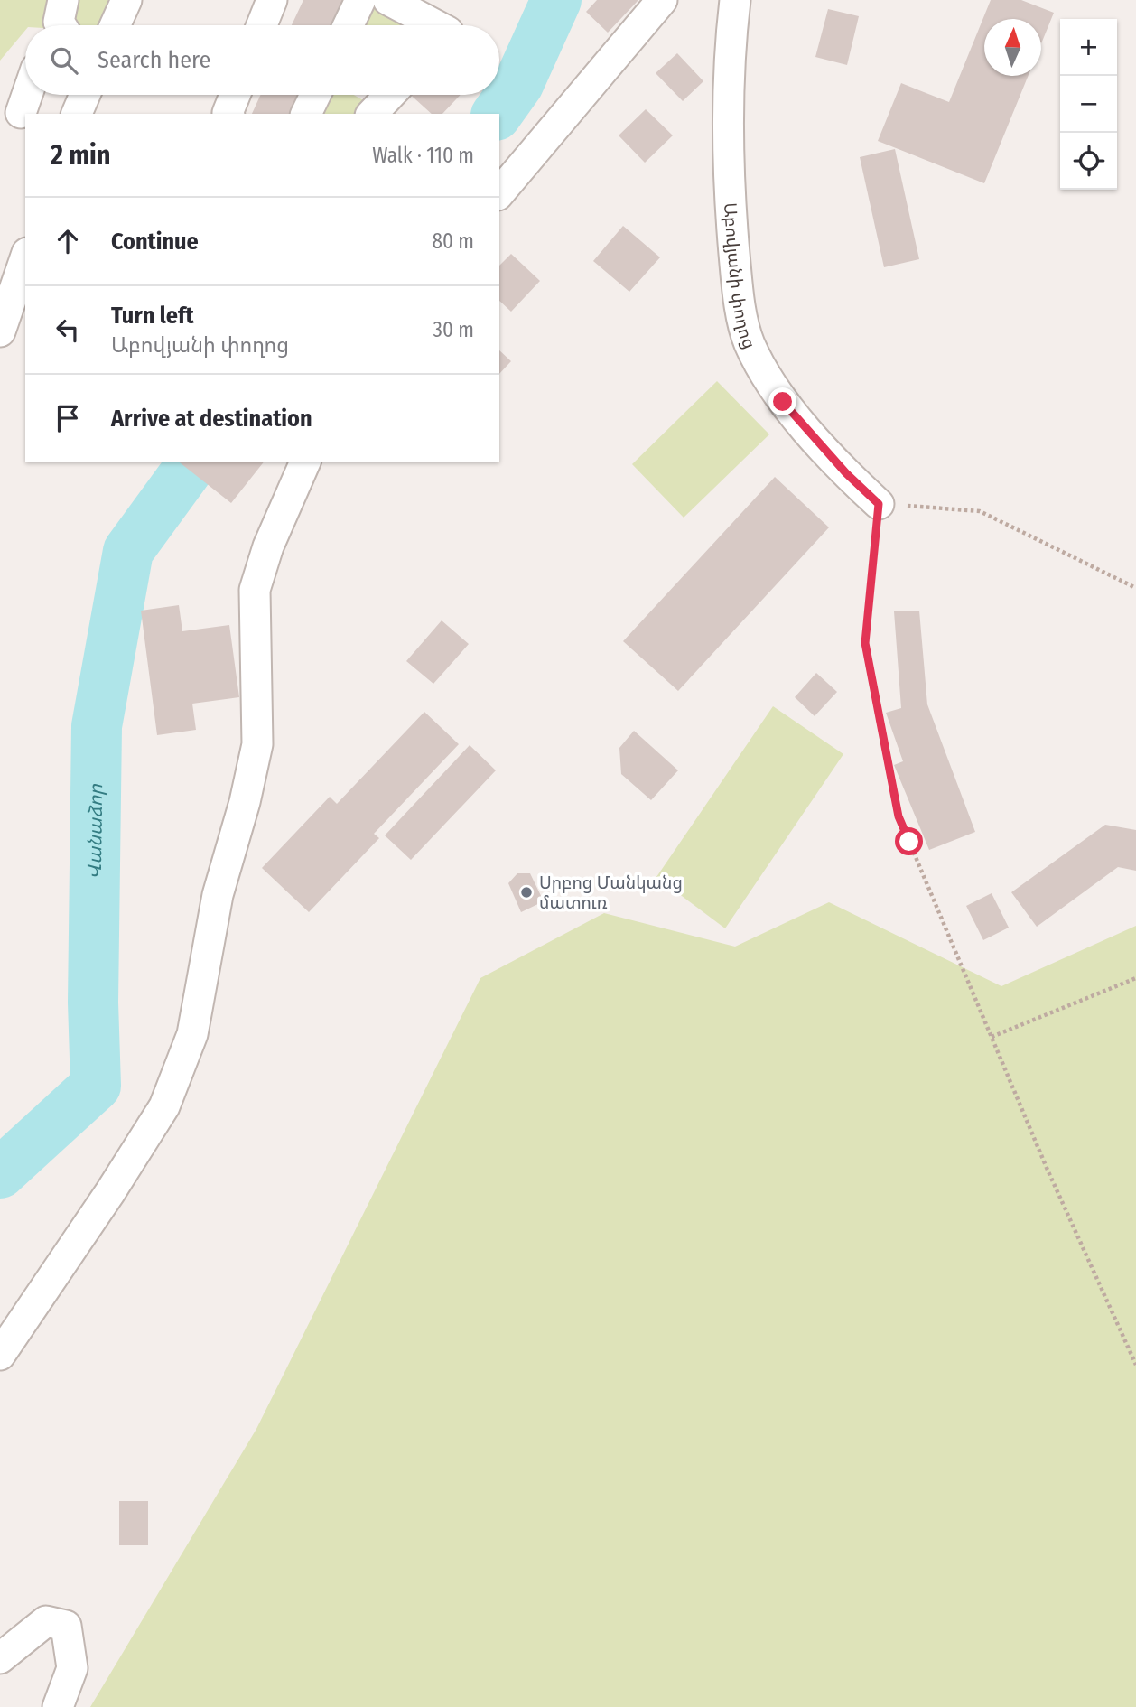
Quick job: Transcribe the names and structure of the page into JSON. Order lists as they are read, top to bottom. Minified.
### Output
{"streets":{"street":["Աբովյանի փողոց"]},"water":["Վանաձոր"],"places":["Սրբոց Մանկանց մատուռ"],"north":"top","page":{"map_buttons":["+","−"],"search":"Search here","heading":["2 min","Walk · 110 m"],"list":[["Continue","80 m"],["Turn left","Աբովյանի փողոց","30 m"],"Arrive at destination"]}}
